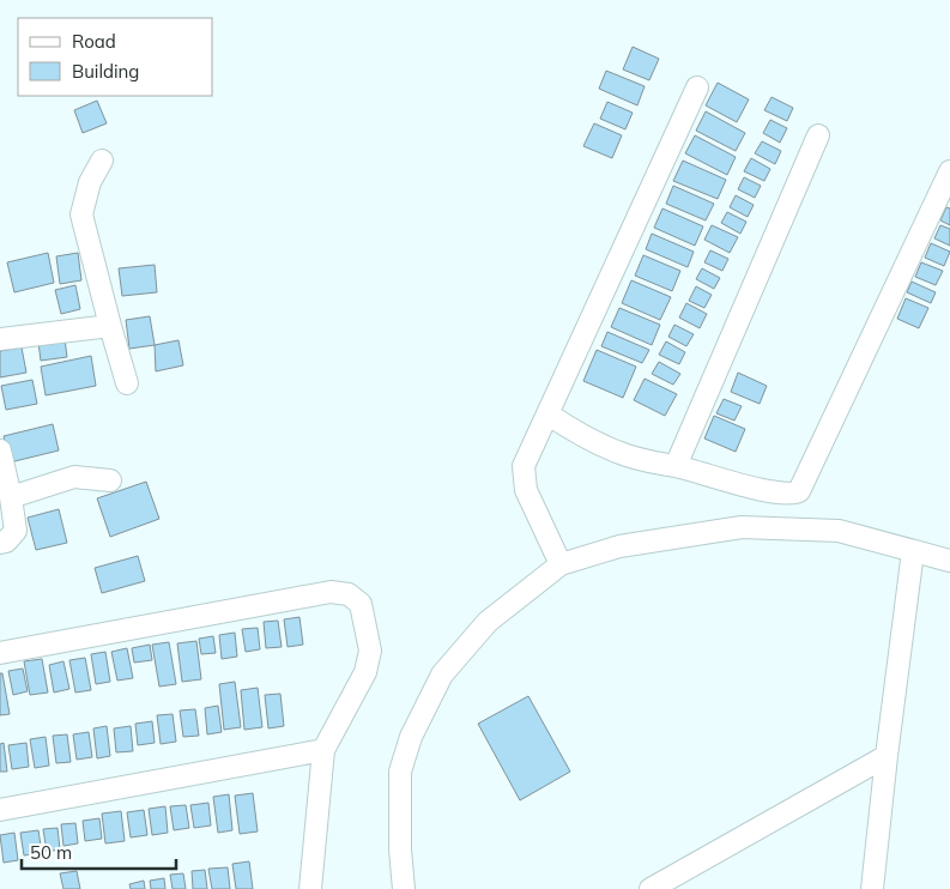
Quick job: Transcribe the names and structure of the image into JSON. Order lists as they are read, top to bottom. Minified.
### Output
{"legend":["Road","Building"],"scale_bar":"50 m"}
